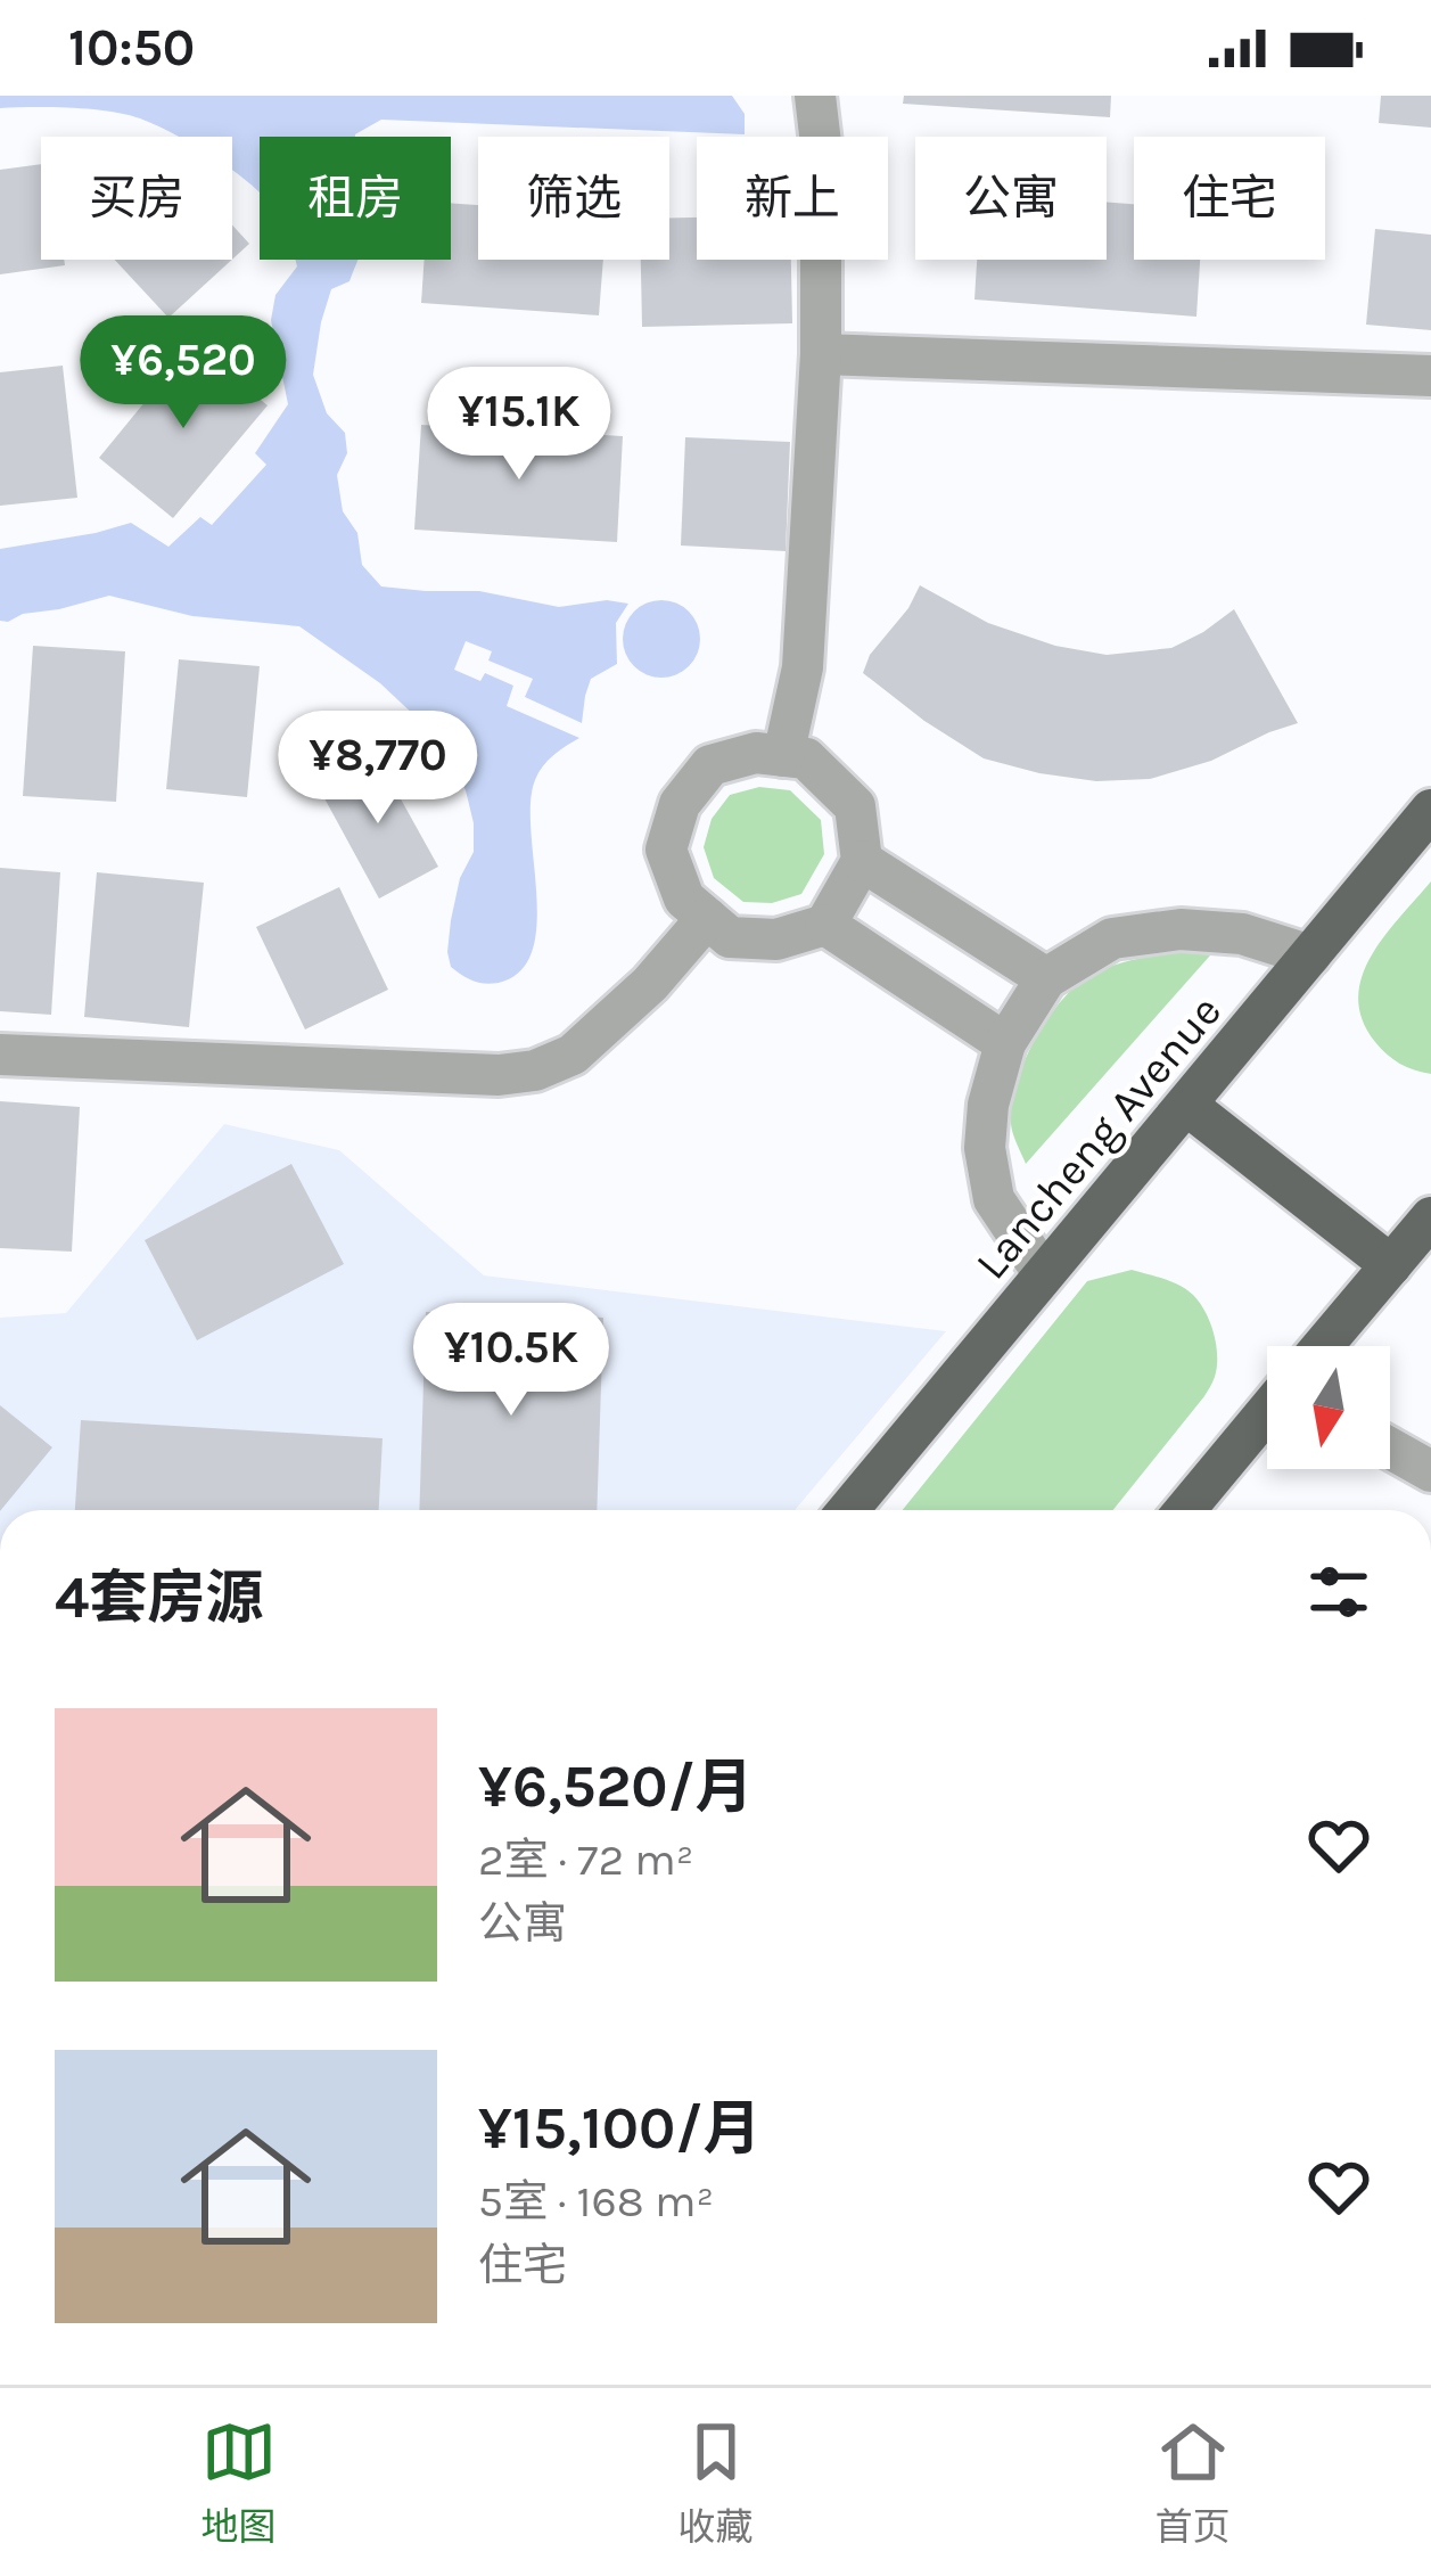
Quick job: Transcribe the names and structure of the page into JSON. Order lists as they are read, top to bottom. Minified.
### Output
{"streets":{"main road":["Lancheng Avenue"]},"north":"bottom","page":{"status":"10:50","chip":["买房","租房","筛选","新上","公寓","住宅"],"price":["¥6,520","¥15.1K","¥8,770","¥10.5K"],"heading":"4套房源","list":[{"name":"¥6,520/月","note":"2室 · 72 m² · 公寓"},{"name":"¥15,100/月","note":"5室 · 168 m² · 住宅"}],"tabs":["地图","收藏","首页"]}}
